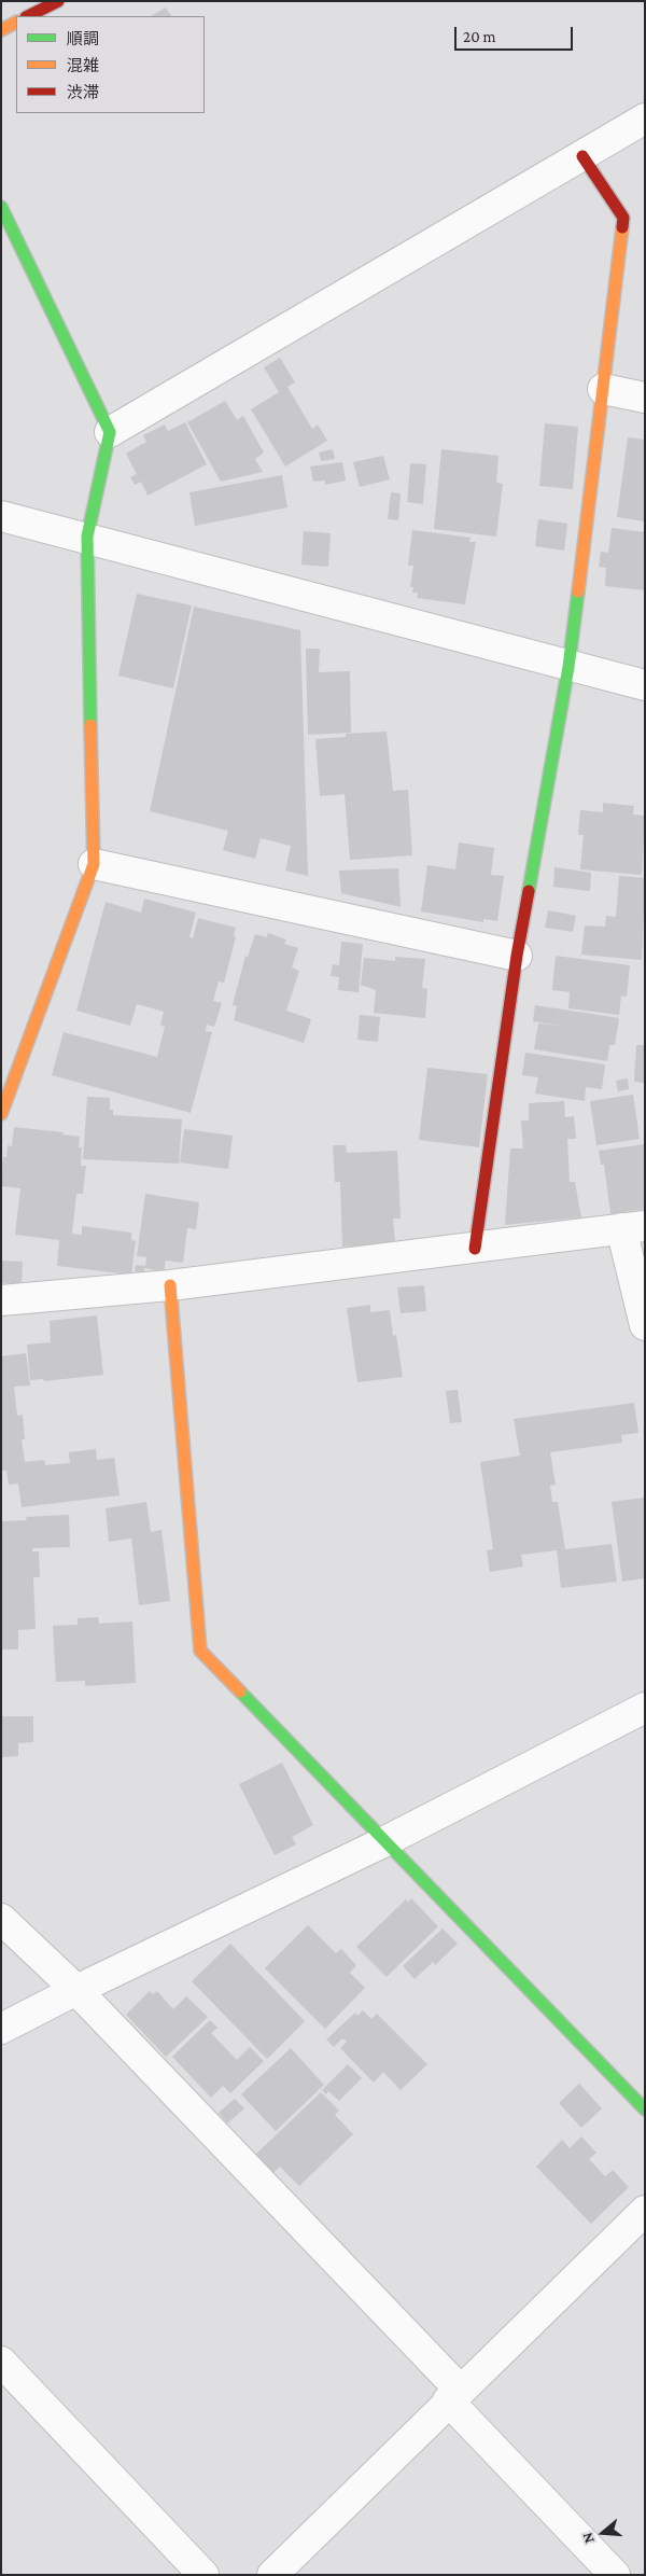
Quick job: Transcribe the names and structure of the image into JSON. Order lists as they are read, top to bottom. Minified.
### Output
{"legend":["順調","混雑","渋滞"],"scale_bar":"20 m","north":"left"}
